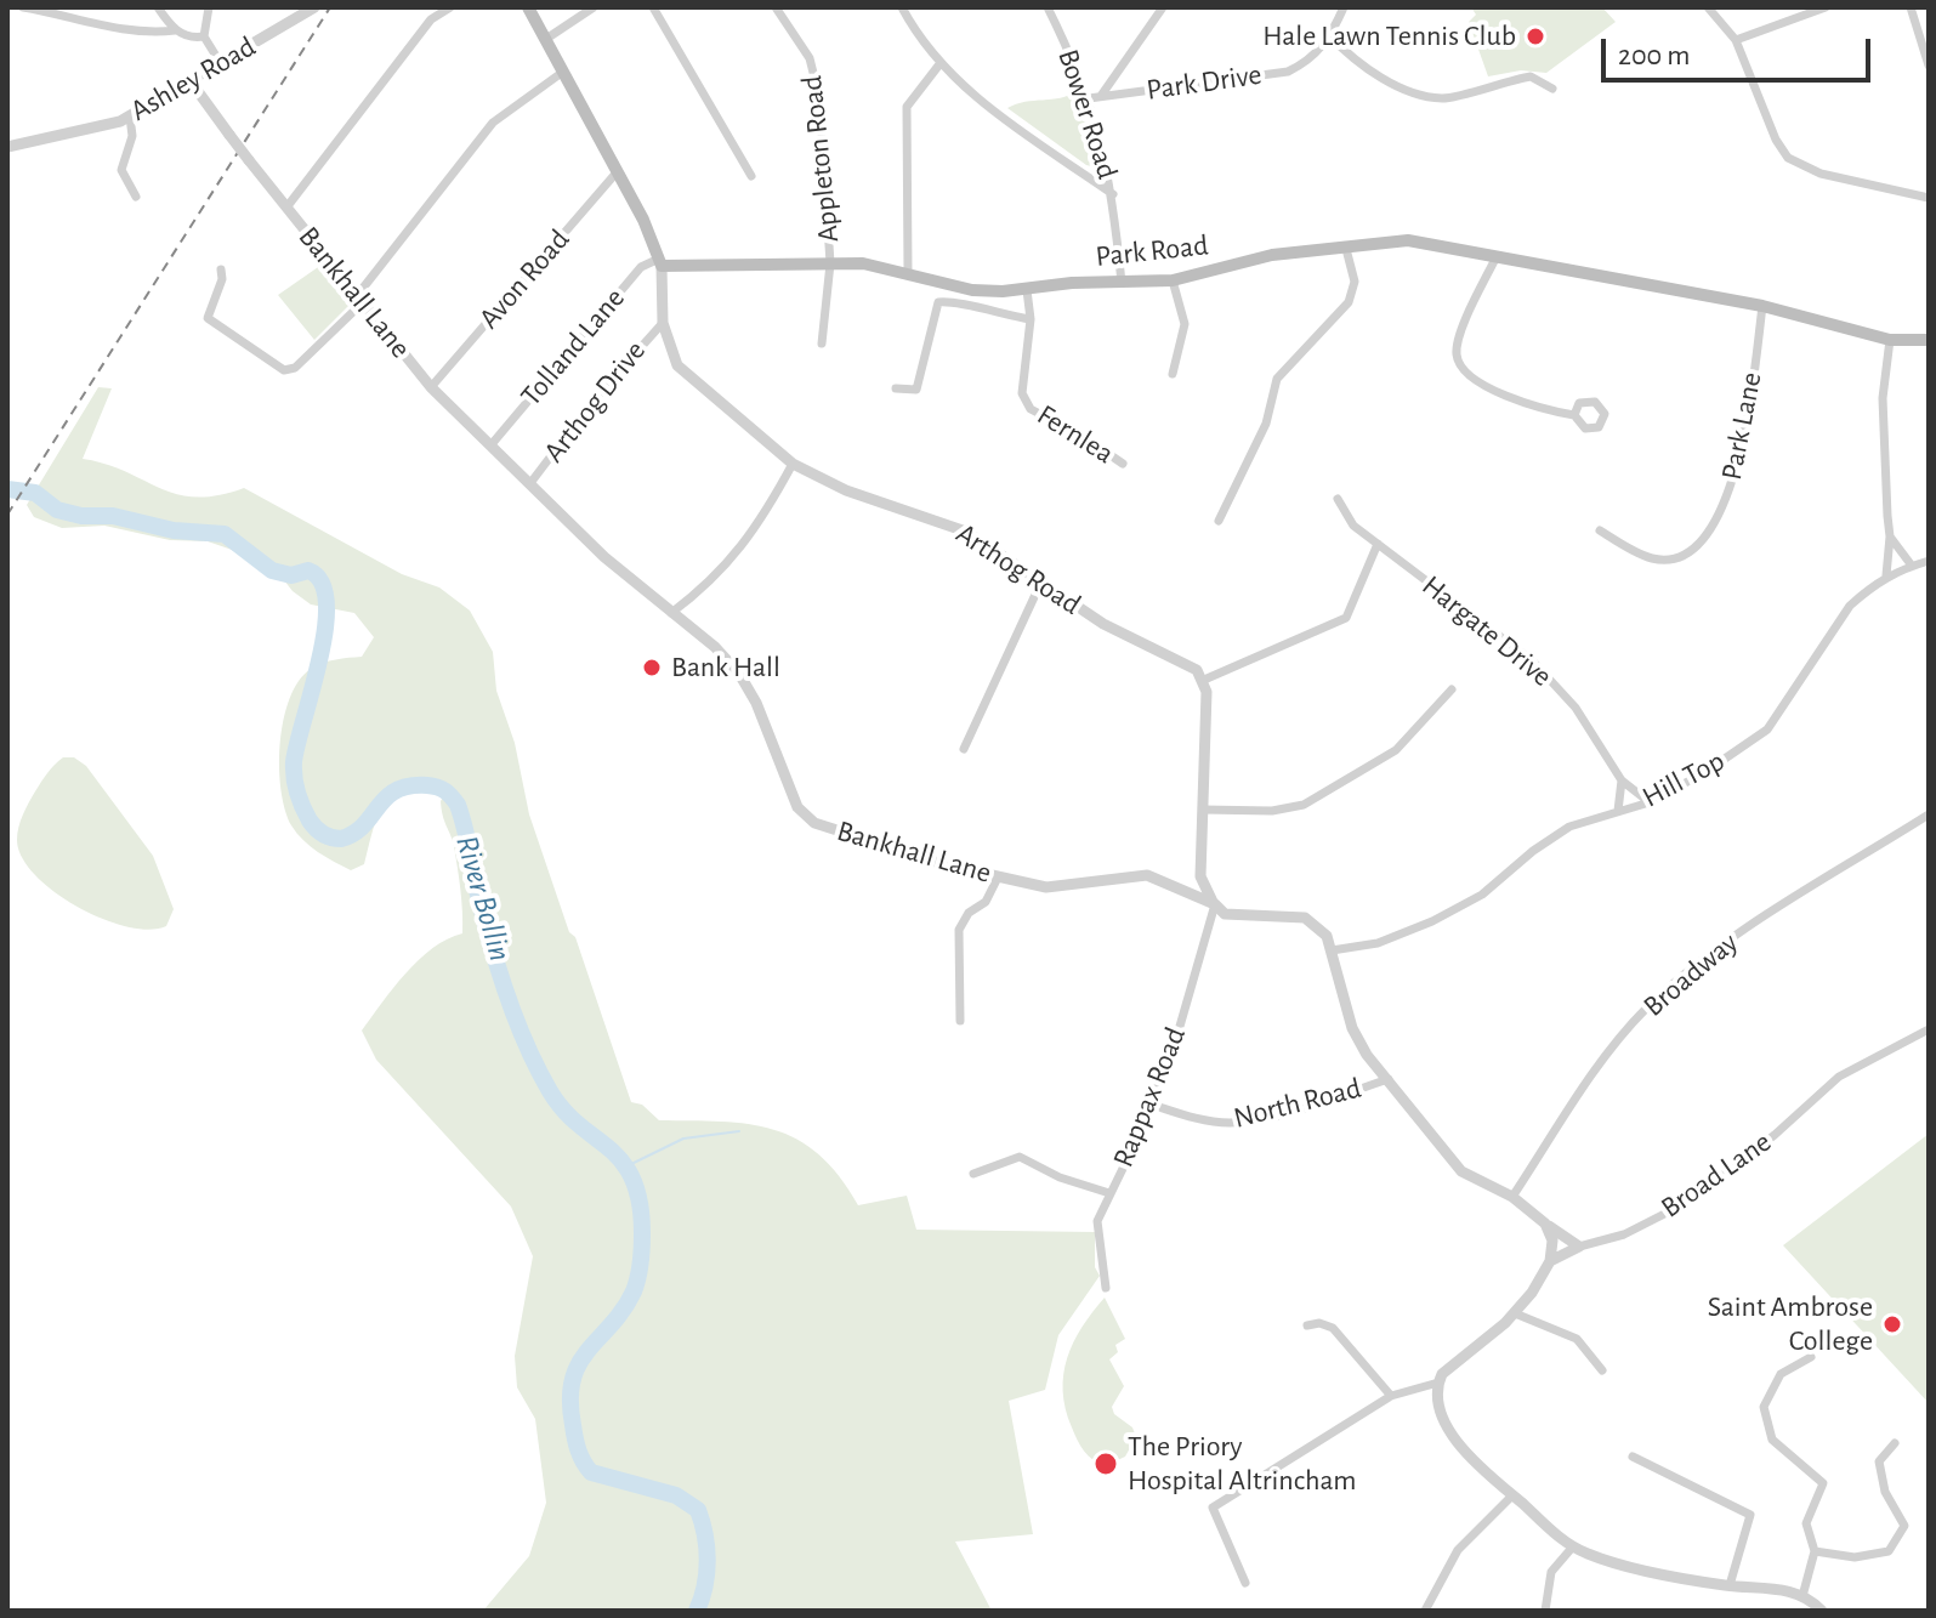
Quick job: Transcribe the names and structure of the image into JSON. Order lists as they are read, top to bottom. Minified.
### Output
{"streets":{"main road":["Park Road"],"street":["Ashley Road","Park Drive","Bower Road","Appleton Road","Avon Road","Bankhall Lane","Tolland Lane","Arthog Drive","Park Lane","Fernlea","Arthog Road","Hargate Drive","Hill Top","Broadway","Rappax Road","North Road","Broad Lane"]},"crossings":[["Ashley Road","Bankhall Lane"],["Park Drive","Bower Road"],["Bower Road","Park Road"],["Appleton Road","Park Road"],["Park Road","Tolland Lane"],["Park Road","Park Lane"],["Park Road","Fernlea"],["Park Road","Arthog Road"],["Avon Road","Bankhall Lane"],["Bankhall Lane","Tolland Lane"],["Bankhall Lane","Arthog Drive"],["Bankhall Lane","Hill Top"],["Bankhall Lane","Broadway"],["Bankhall Lane","Rappax Road"],["Bankhall Lane","North Road"],["Bankhall Lane","Broad Lane"],["Tolland Lane","Arthog Road"],["Arthog Drive","Arthog Road"],["Hargate Drive","Hill Top"],["Rappax Road","North Road"]],"water":["River Bollin"],"places":["Hale Lawn Tennis Club","Bank Hall","Saint Ambrose College","The Priory Hospital Altrincham"],"scale_bar":"200 m"}
